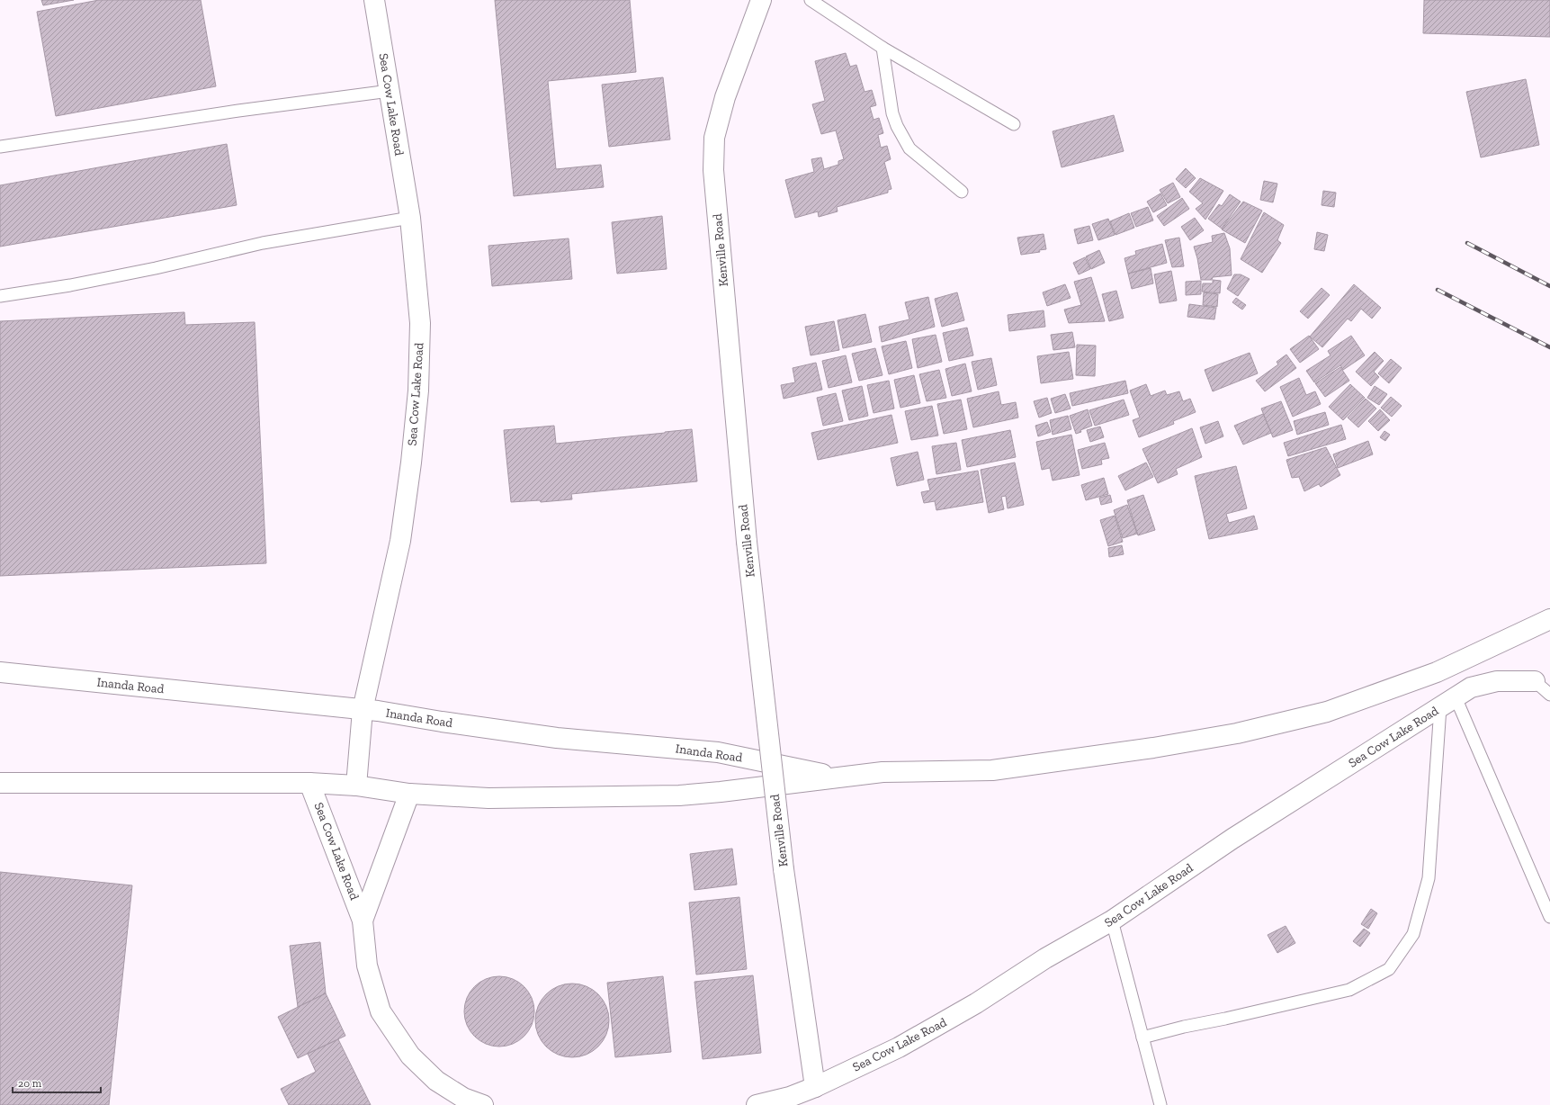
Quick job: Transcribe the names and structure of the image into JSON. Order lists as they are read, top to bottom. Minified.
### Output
{"streets":{"street":["Sea Cow Lake Road","Kenville Road","Inanda Road"]},"crossings":[["Sea Cow Lake Road","Kenville Road"],["Sea Cow Lake Road","Inanda Road"]],"scale_bar":"20 m"}
